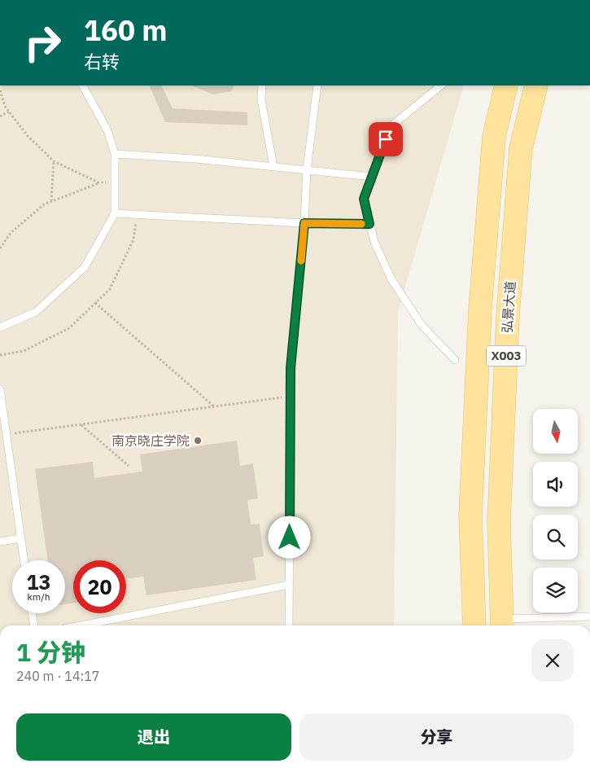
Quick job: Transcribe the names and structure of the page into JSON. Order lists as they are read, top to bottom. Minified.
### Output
{"streets":{"main road":["弘景大道","X003"]},"places":["南京晓庄学院"],"north":"bottom","page":{"turn":["160 m","右转"],"speed":"13 km/h","limit":"20","heading":["1 分钟","240 m · 14:17"],"buttons":["退出","分享"]}}
